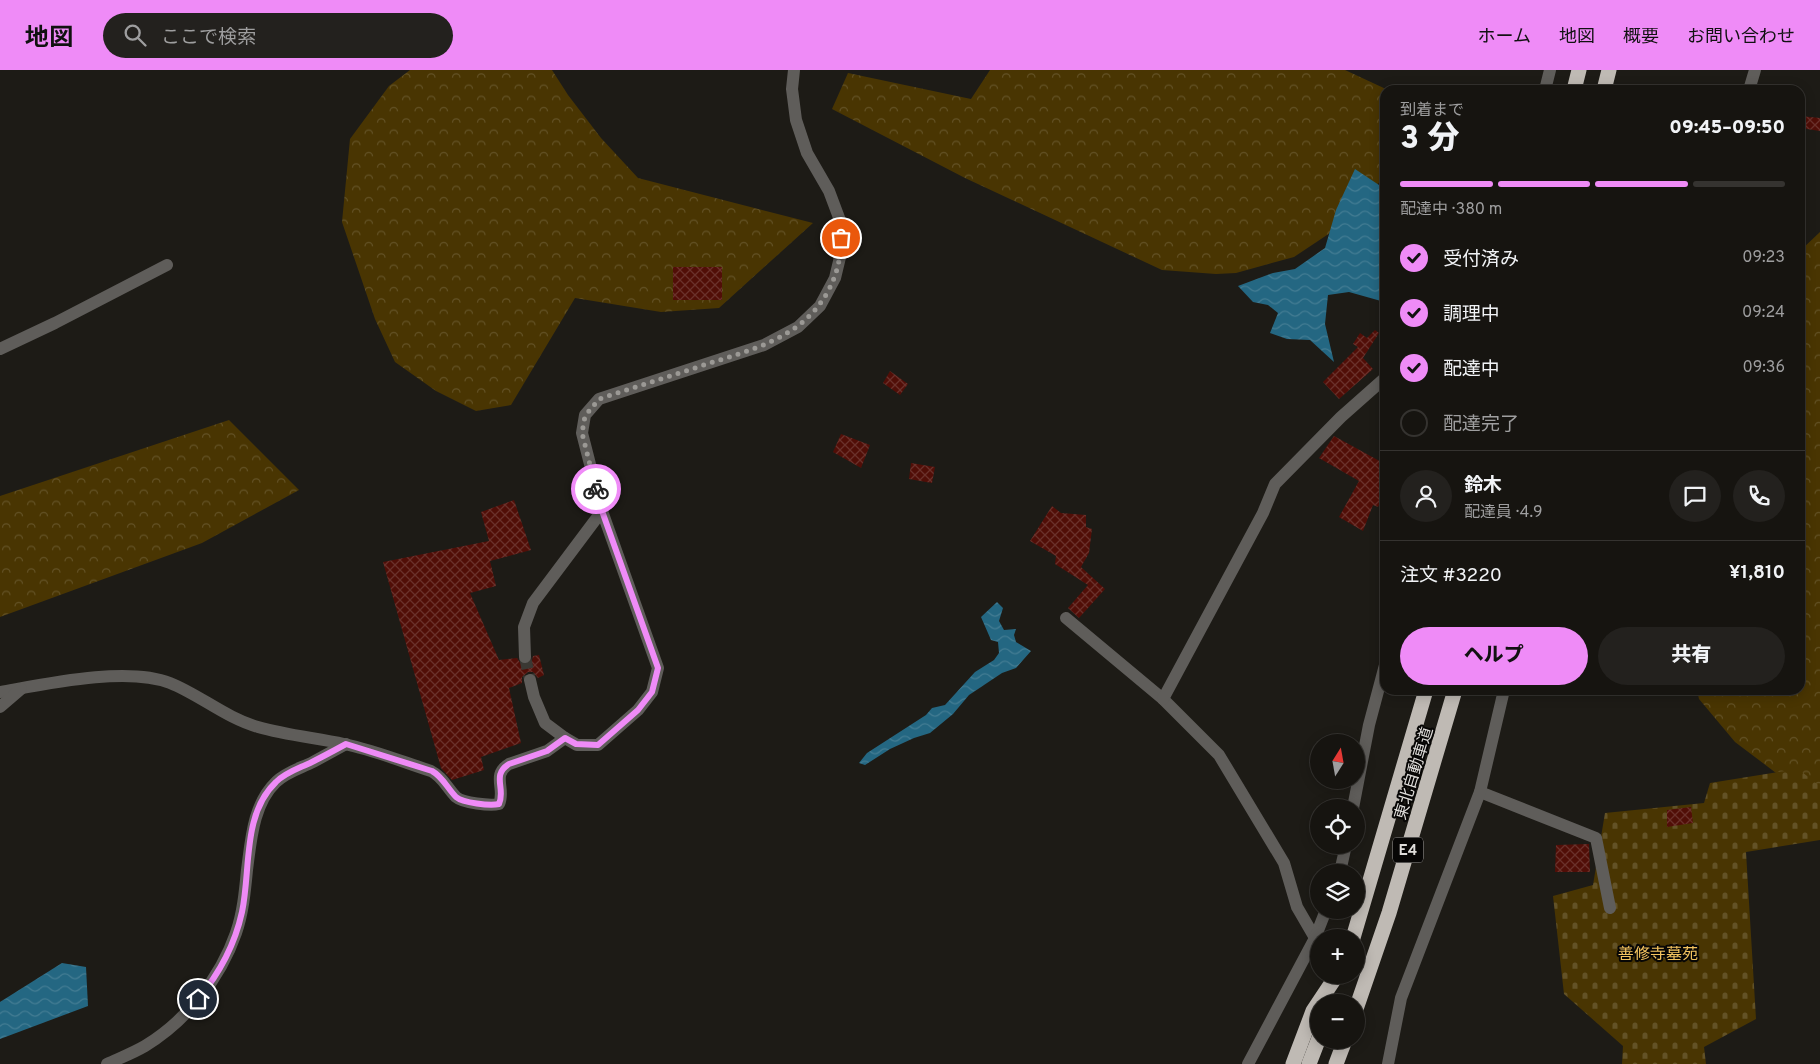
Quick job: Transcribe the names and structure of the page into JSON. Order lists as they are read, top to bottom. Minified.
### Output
{"streets":{"highway":["東北自動車道","E4"]},"parks":["善修寺墓苑"],"north":"top","page":{"header":"地図","search":"ここで検索","nav":["ホーム","地図","概要","お問い合わせ"],"heading":["3 分","到着まで","09:45–09:50"],"panel":["鈴木","配達員 · 4.9","注文 #3220","¥1,810"],"bar":"配達中 · 380 m","list":[["受付済み","09:23"],["調理中","09:24"],["配達中","09:36"],"配達完了"],"buttons":["ヘルプ","共有"],"map_buttons":["+","−"]}}
